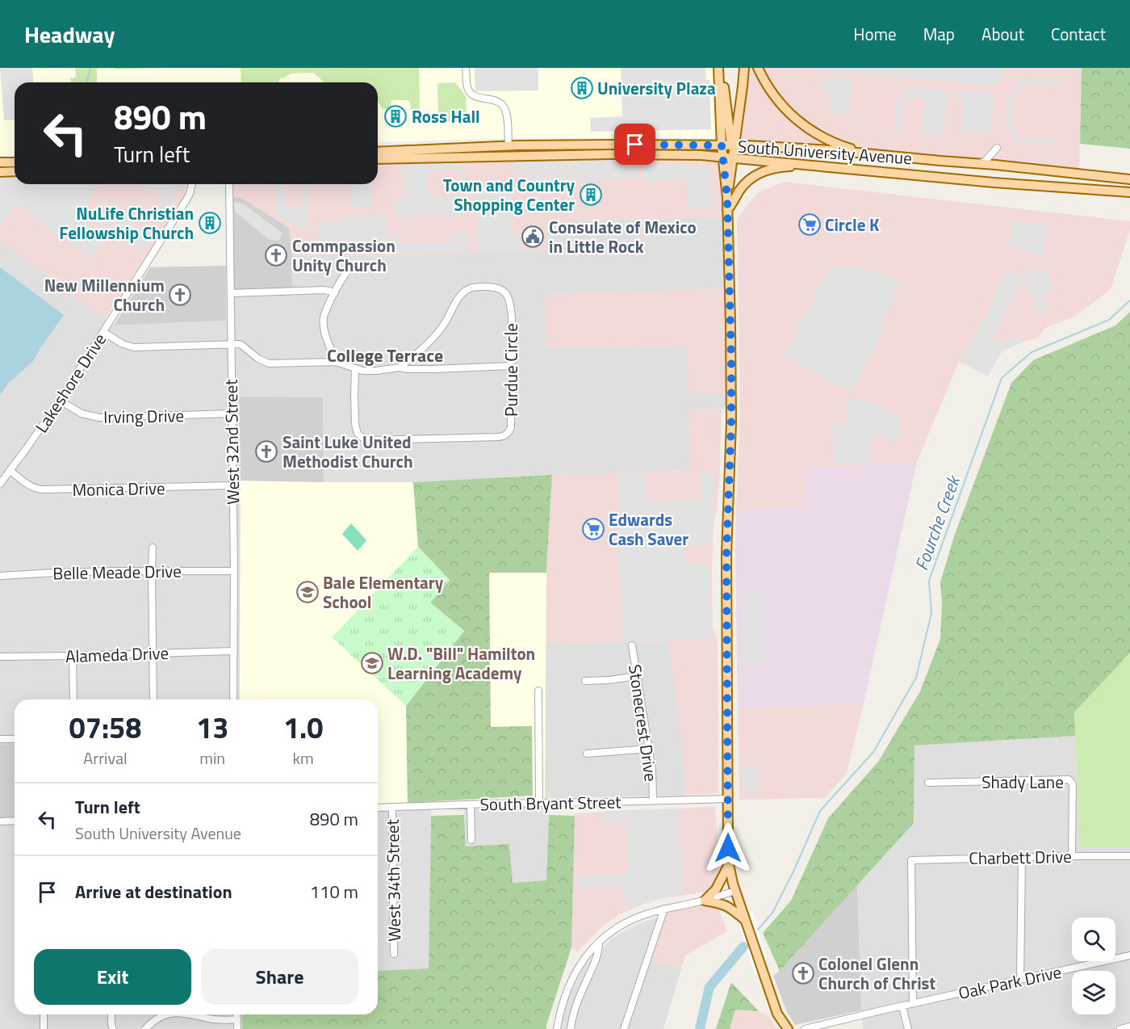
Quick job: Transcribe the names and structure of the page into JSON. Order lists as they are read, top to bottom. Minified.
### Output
{"streets":{"main road":["South University Avenue"],"street":["Purdue Circle","Lakeshore Drive","Irving Drive","West 32nd Street","Monica Drive","Belle Meade Drive","Alameda Drive","Stonecrest Drive","Shady Lane","South Bryant Street","Charbett Drive","West 34th Street","Oak Park Drive"]},"crossings":[["Lakeshore Drive","Irving Drive"],["Lakeshore Drive","Monica Drive"],["Irving Drive","West 32nd Street"],["West 32nd Street","Monica Drive"],["West 32nd Street","Belle Meade Drive"],["West 32nd Street","Alameda Drive"],["Stonecrest Drive","South Bryant Street"],["Shady Lane","Charbett Drive"],["South Bryant Street","West 34th Street"],["Charbett Drive","Oak Park Drive"]],"districts":["College Terrace"],"water":["Fourche Creek"],"places":{"building":["University Plaza","Ross Hall","Town and Country Shopping Center","NuLife Christian Fellowship Church"],"supermarket":["Circle K","Edwards Cash Saver"],"public building":["Consulate of Mexico in Little Rock"],"church":["Commpassion Unity Church","New Millennium Church","Saint Luke United Methodist Church","Colonel Glenn Church of Christ"],"school or university":["Bale Elementary School","W.D. \"Bill\" Hamilton Learning Academy"]},"page":{"header":"Headway","nav":["Home","Map","About","Contact"],"turn":["890 m","Turn left"],"eta":["07:58","Arrival","13","min","1.0","km"],"list":[{"name":"Turn left","note":"South University Avenue","value":"890 m"},{"name":"Arrive at destination","value":"110 m"}],"buttons":["Exit","Share"]}}
